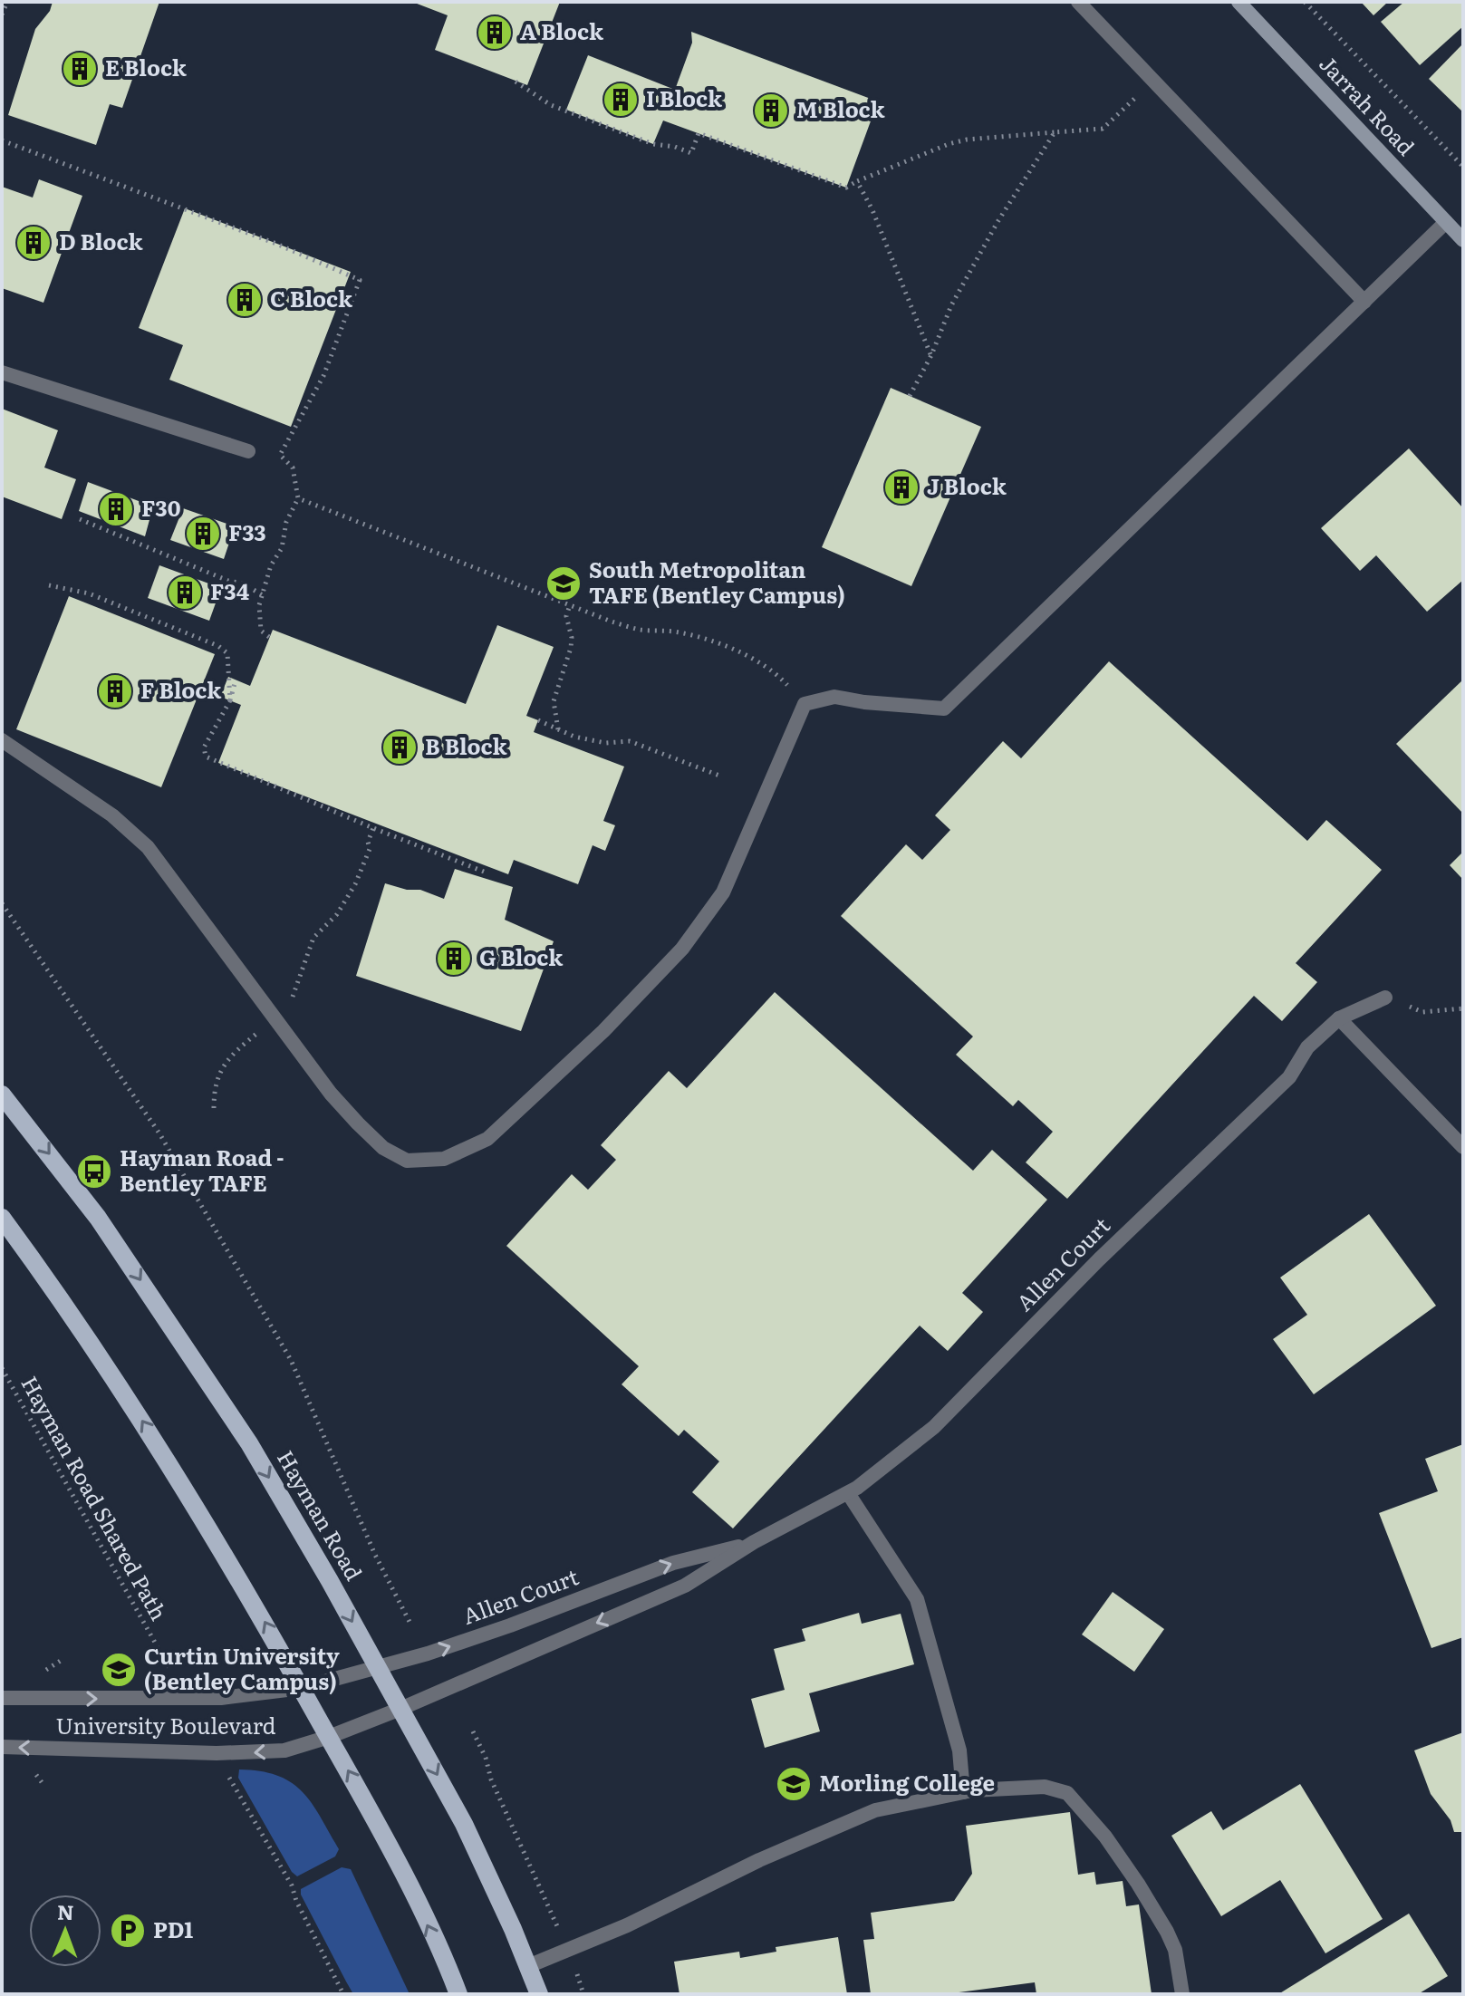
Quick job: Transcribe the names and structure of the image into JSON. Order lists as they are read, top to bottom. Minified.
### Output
{"streets":{"main road":["Hayman Road"],"street":["Jarrah Road","Allen Court","University Boulevard"],"path":["Hayman Road Shared Path"]},"crossings":[["Allen Court","Hayman Road"],["Allen Court","University Boulevard"]],"places":{"building":["A Block","E Block","I Block","M Block","D Block","C Block","J Block","F30","F33","F34","F Block","B Block","G Block"],"school or university":["South Metropolitan TAFE (Bentley Campus)","Curtin University (Bentley Campus)","Morling College"],"bus stop":["Hayman Road - Bentley TAFE"],"parking":["PD1"]},"north":"top"}
